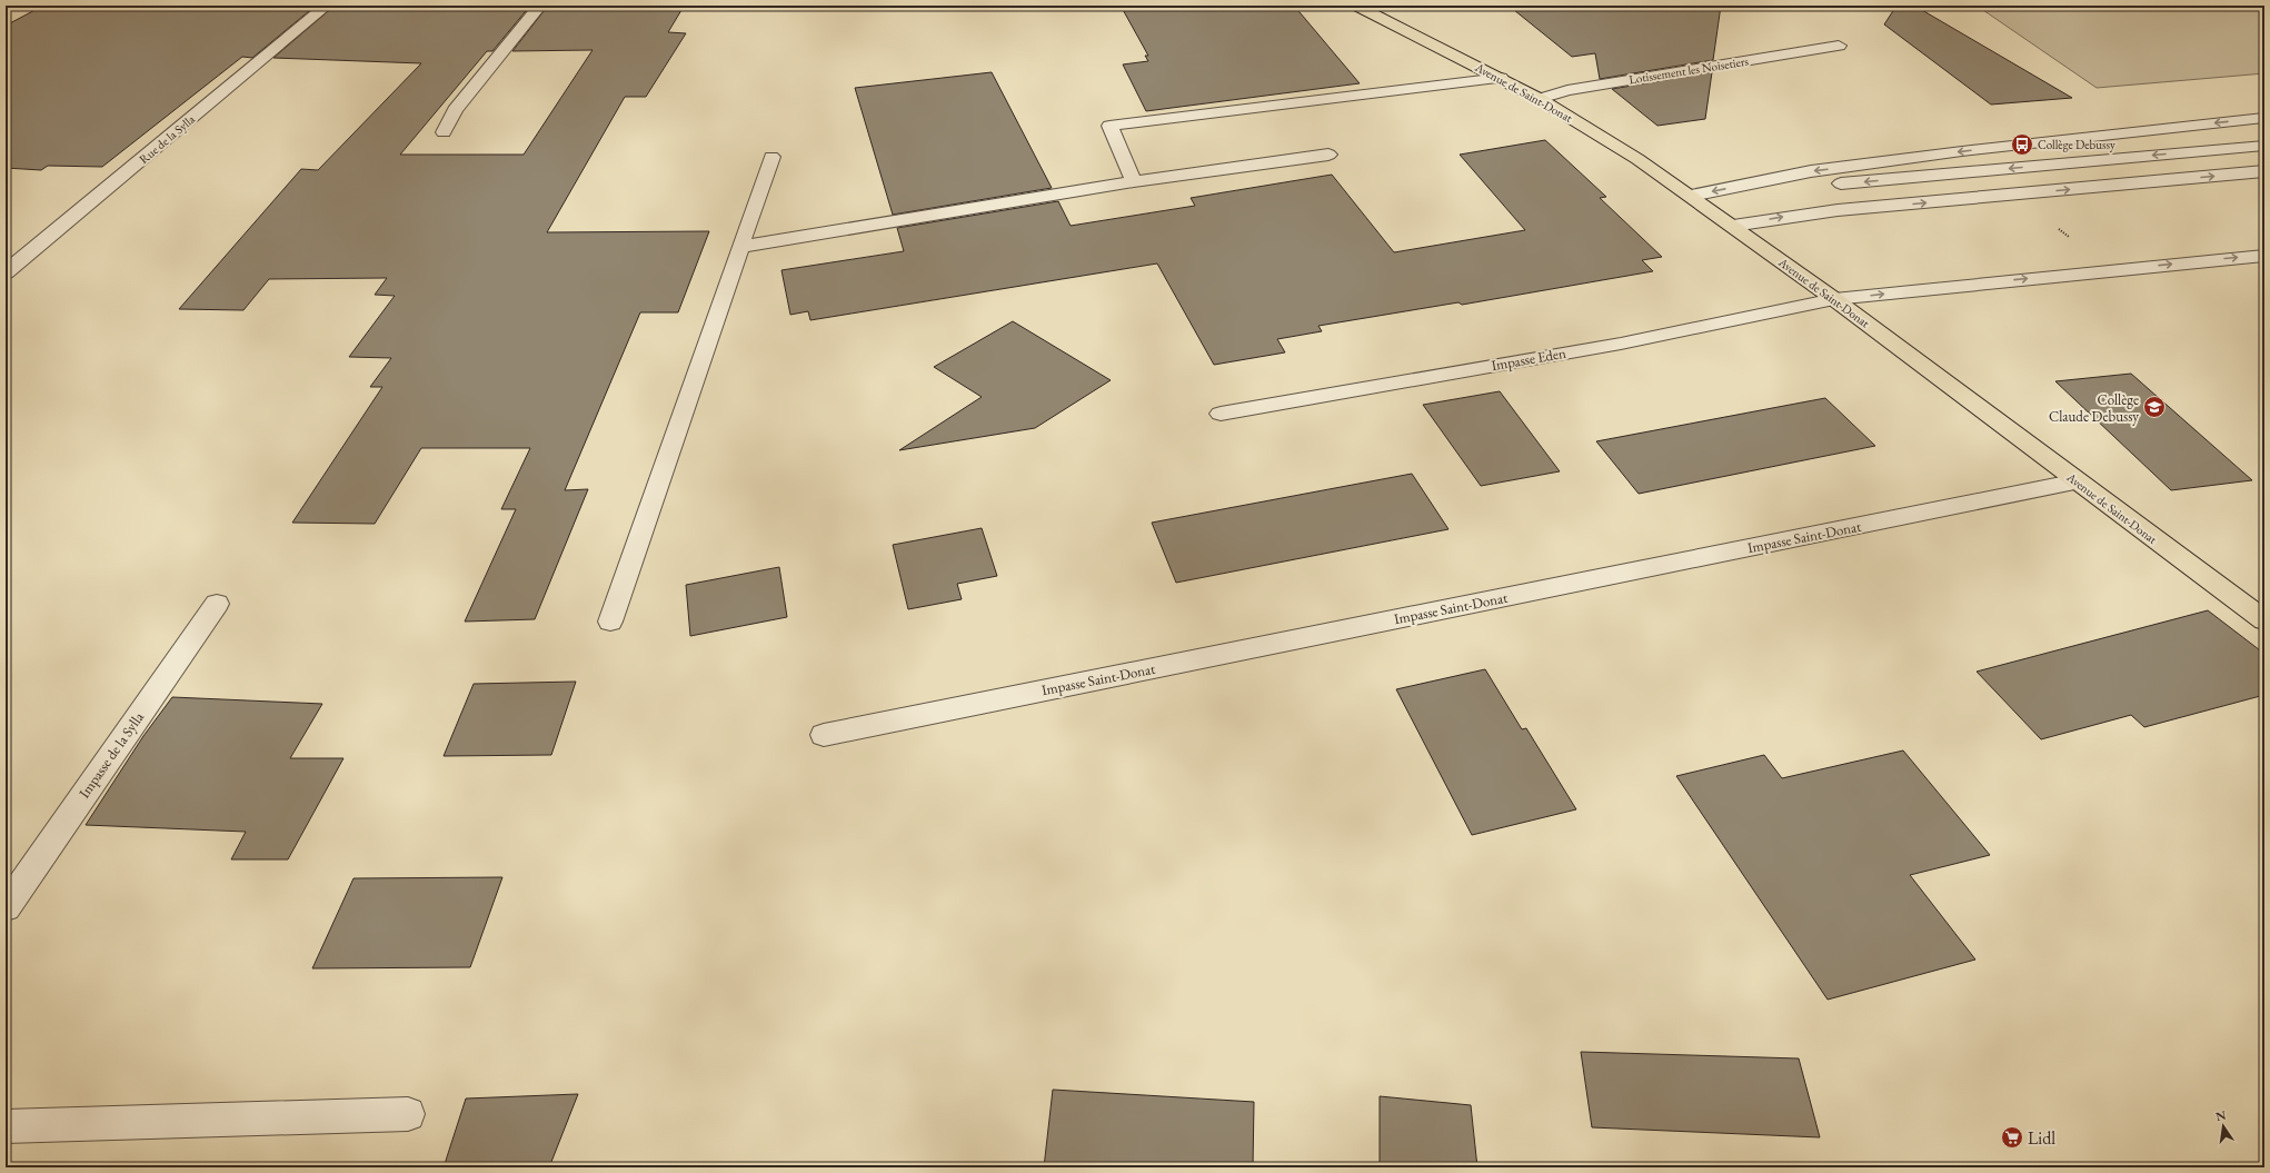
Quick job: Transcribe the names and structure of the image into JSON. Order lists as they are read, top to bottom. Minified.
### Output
{"streets":{"main road":["Avenue de Saint-Donat"],"street":["Lotissement les Noisetiers","Rue de la Sylla","Impasse Eden","Impasse Saint-Donat","Impasse de la Sylla"]},"crossings":[["Lotissement les Noisetiers","Avenue de Saint-Donat"],["Avenue de Saint-Donat","Impasse Eden"],["Avenue de Saint-Donat","Impasse Saint-Donat"]],"places":{"bus stop":["Collège Debussy"],"school or university":["Collège Claude Debussy"],"supermarket":["Lidl"]},"north":"top"}
